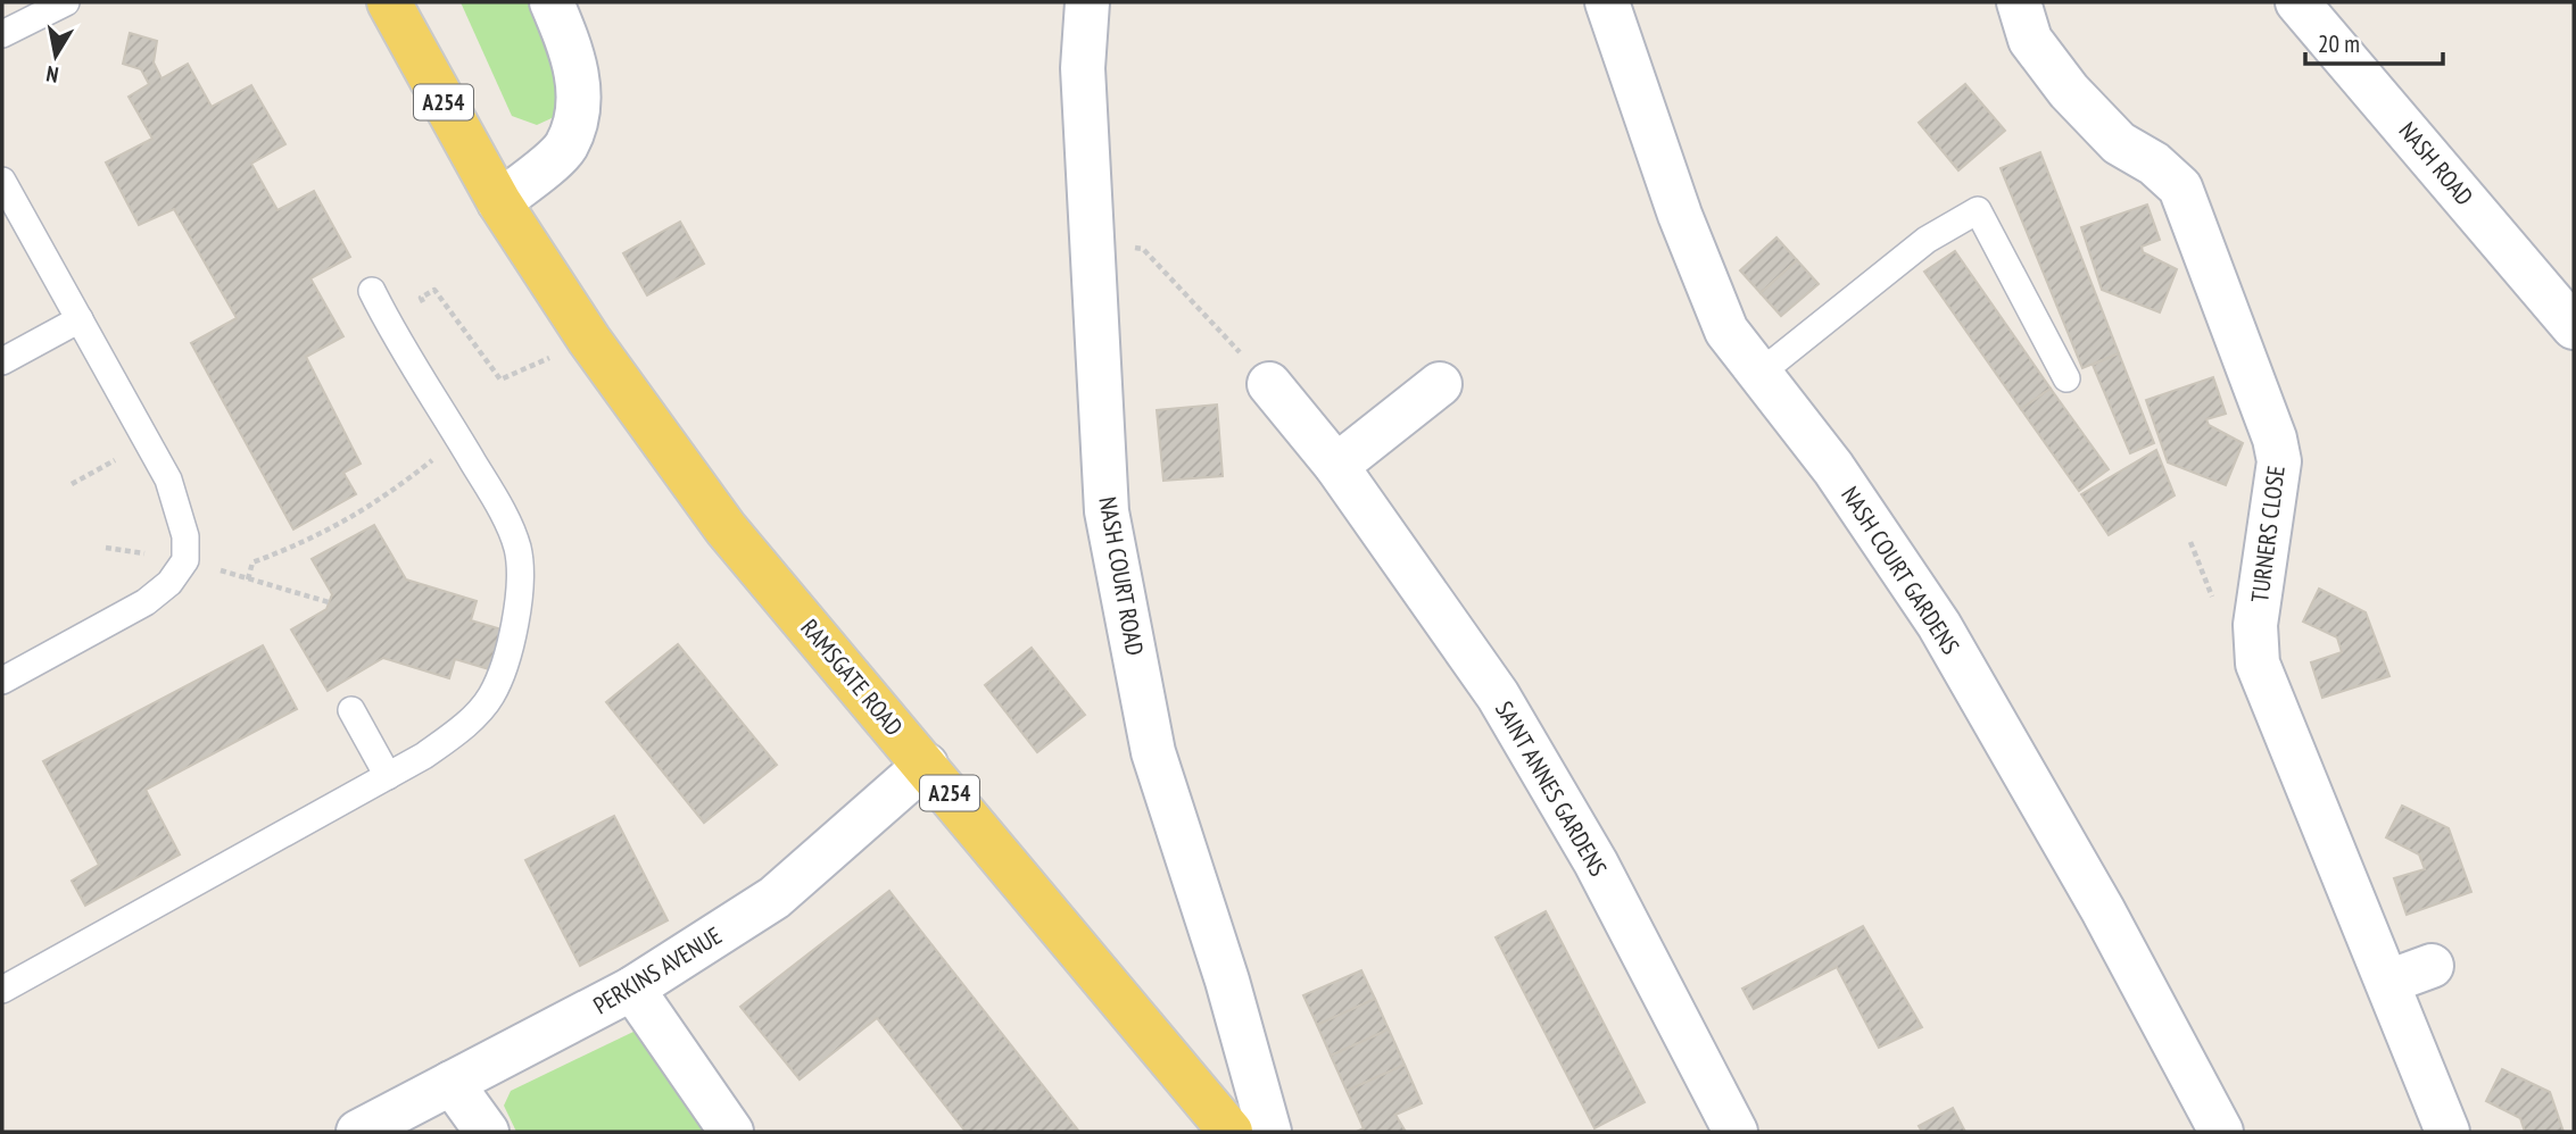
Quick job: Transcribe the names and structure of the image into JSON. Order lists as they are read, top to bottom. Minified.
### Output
{"streets":{"main road":["A254","RAMSGATE ROAD"],"street":["NASH ROAD","TURNERS CLOSE","NASH COURT GARDENS","NASH COURT ROAD","SAINT ANNES GARDENS","PERKINS AVENUE"]},"crossings":[["RAMSGATE ROAD","PERKINS AVENUE"]],"scale_bar":"20 m","north":"bottom"}
